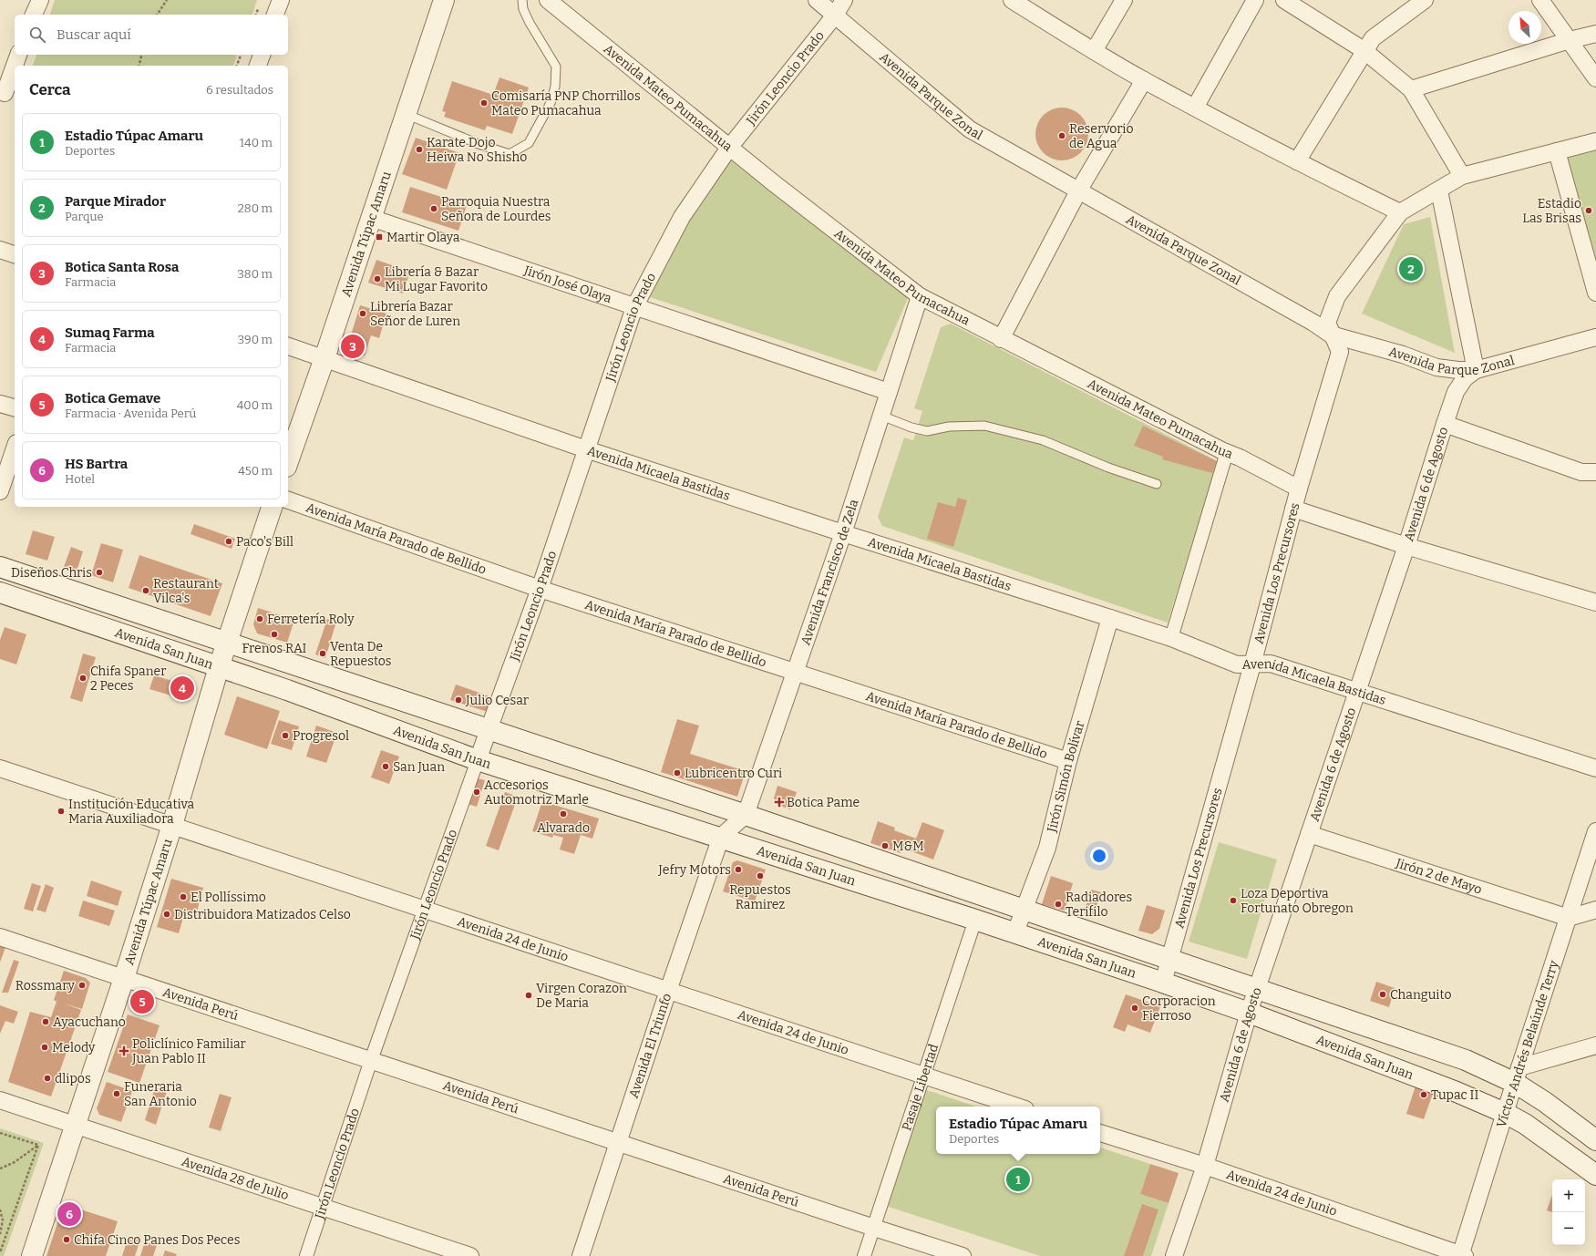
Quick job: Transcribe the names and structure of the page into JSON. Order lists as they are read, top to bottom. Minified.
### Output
{"streets":{"main road":["Avenida Túpac Amaru","Avenida San Juan"],"street":["Jirón Leoncio Prado","Avenida Parque Zonal","Avenida Mateo Pumacahua","Jirón José Olaya","Avenida Micaela Bastidas","Avenida 6 de Agosto","Avenida María Parado de Bellido","Avenida Francisco de Zela","Avenida Los Precursores","Jirón Simón Bolívar","Jirón 2 de Mayo","Avenida 24 de Junio","Avenida Perú","Víctor Andrés Belaúnde Terry","Avenida El Triunfo","Pasaje Libertad","Avenida 28 de Julio"]},"crossings":[["Jirón Leoncio Prado","Avenida Parque Zonal"],["Jirón Leoncio Prado","Avenida Mateo Pumacahua"],["Jirón Leoncio Prado","Jirón José Olaya"],["Jirón Leoncio Prado","Avenida Micaela Bastidas"],["Jirón Leoncio Prado","Avenida María Parado de Bellido"],["Jirón Leoncio Prado","Avenida San Juan"],["Jirón Leoncio Prado","Avenida 24 de Junio"],["Jirón Leoncio Prado","Avenida Perú"],["Jirón Leoncio Prado","Avenida 28 de Julio"],["Avenida Parque Zonal","Avenida 6 de Agosto"],["Avenida Parque Zonal","Avenida Los Precursores"],["Avenida Mateo Pumacahua","Avenida Francisco de Zela"],["Avenida Mateo Pumacahua","Avenida Los Precursores"],["Avenida Túpac Amaru","Jirón José Olaya"],["Avenida Túpac Amaru","Avenida Micaela Bastidas"],["Avenida Túpac Amaru","Avenida San Juan"],["Avenida Túpac Amaru","Avenida 24 de Junio"],["Avenida Túpac Amaru","Avenida Perú"],["Avenida Túpac Amaru","Avenida 28 de Julio"],["Jirón José Olaya","Avenida Francisco de Zela"],["Avenida Micaela Bastidas","Avenida 6 de Agosto"],["Avenida Micaela Bastidas","Avenida Francisco de Zela"],["Avenida Micaela Bastidas","Avenida Los Precursores"],["Avenida Micaela Bastidas","Jirón Simón Bolívar"],["Avenida 6 de Agosto","Avenida San Juan"],["Avenida 6 de Agosto","Jirón 2 de Mayo"],["Avenida 6 de Agosto","Avenida 24 de Junio"],["Avenida María Parado de Bellido","Avenida Francisco de Zela"],["Avenida María Parado de Bellido","Jirón Simón Bolívar"],["Avenida Francisco de Zela","Avenida San Juan"],["Avenida Francisco de Zela","Avenida El Triunfo"],["Avenida Los Precursores","Avenida San Juan"],["Avenida San Juan","Jirón Simón Bolívar"],["Avenida San Juan","Víctor Andrés Belaúnde Terry"],["Avenida San Juan","Avenida El Triunfo"],["Avenida San Juan","Pasaje Libertad"],["Jirón 2 de Mayo","Víctor Andrés Belaúnde Terry"],["Avenida 24 de Junio","Víctor Andrés Belaúnde Terry"],["Avenida 24 de Junio","Avenida El Triunfo"],["Avenida 24 de Junio","Pasaje Libertad"],["Avenida Perú","Avenida El Triunfo"],["Avenida Perú","Pasaje Libertad"]],"places":{"other":["Comisaría PNP Chorrillos Mateo Pumacahua","Reservorio de Agua","Karate Dojo Heiwa No Shisho","Parroquia Nuestra Señora de Lourdes","Estadio Las Brisas","Librería & Bazar Mi Lugar Favorito","Librería Bazar Señor de Luren","Paco's Bill","Diseños Chris","Restaurant Vilca's","Ferretería Roly","Frenos RAI","Venta De Repuestos","Chifa Spaner 2 Peces","Julio Cesar","Progresol","San Juan","Lubricentro Curi","Accesorios Automotriz Marle","Institución Educativa Maria Auxiliadora","Alvarado","M&M","Jefry Motors","Repuestos Ramirez","El Pollíssimo","Loza Deportiva Fortunato Obregon","Radiadores Terifilo","Distribuidora Matizados Celso","Rossmary","Changuito","Virgen Corazon De Maria","Corporacion Fierroso","Ayacuchano","Melody","dlipos","Funeraria San Antonio","Tupac II","Chifa Cinco Panes Dos Peces"],"transit":["Martir Olaya"],"health":["Botica Pame","Policlínico Familiar Juan Pablo II"]},"north":"top left","page":{"search":"Buscar aquí","heading":["Cerca","6 resultados"],"list":[{"mark":"1","name":"Estadio Túpac Amaru","note":"Deportes","value":"140 m"},{"mark":"2","name":"Parque Mirador","note":"Parque","value":"280 m"},{"mark":"3","name":"Botica Santa Rosa","note":"Farmacia","value":"380 m"},{"mark":"4","name":"Sumaq Farma","note":"Farmacia","value":"390 m"},{"mark":"5","name":"Botica Gemave","note":"Farmacia · Avenida Perú","value":"400 m"},{"mark":"6","name":"HS Bartra","note":"Hotel","value":"450 m"}],"pins":["2","3","4","5","1","6"],"popup":["Estadio Túpac Amaru","Deportes"],"map_buttons":["+","−"]}}
